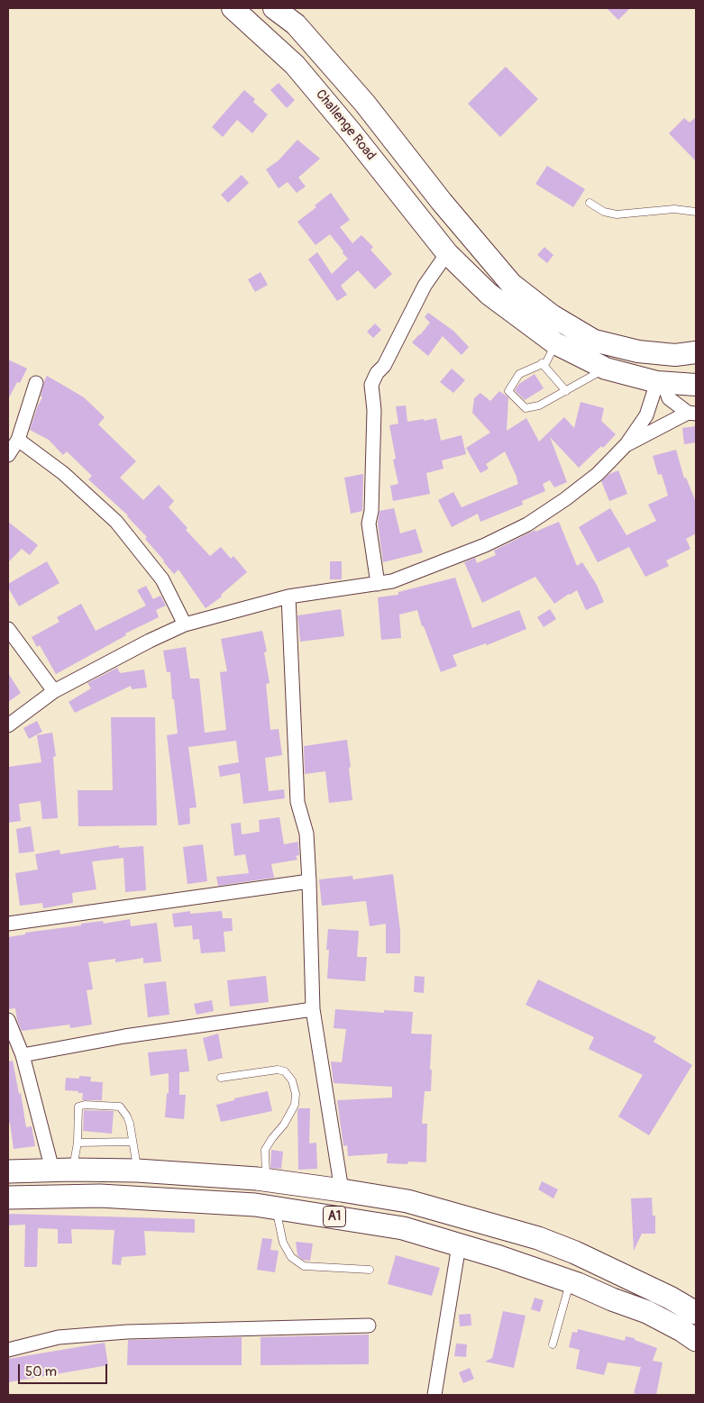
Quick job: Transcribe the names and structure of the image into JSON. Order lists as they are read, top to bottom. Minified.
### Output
{"streets":{"highway":["A1"],"main road":["Challenge Road"]},"scale_bar":"50 m"}
